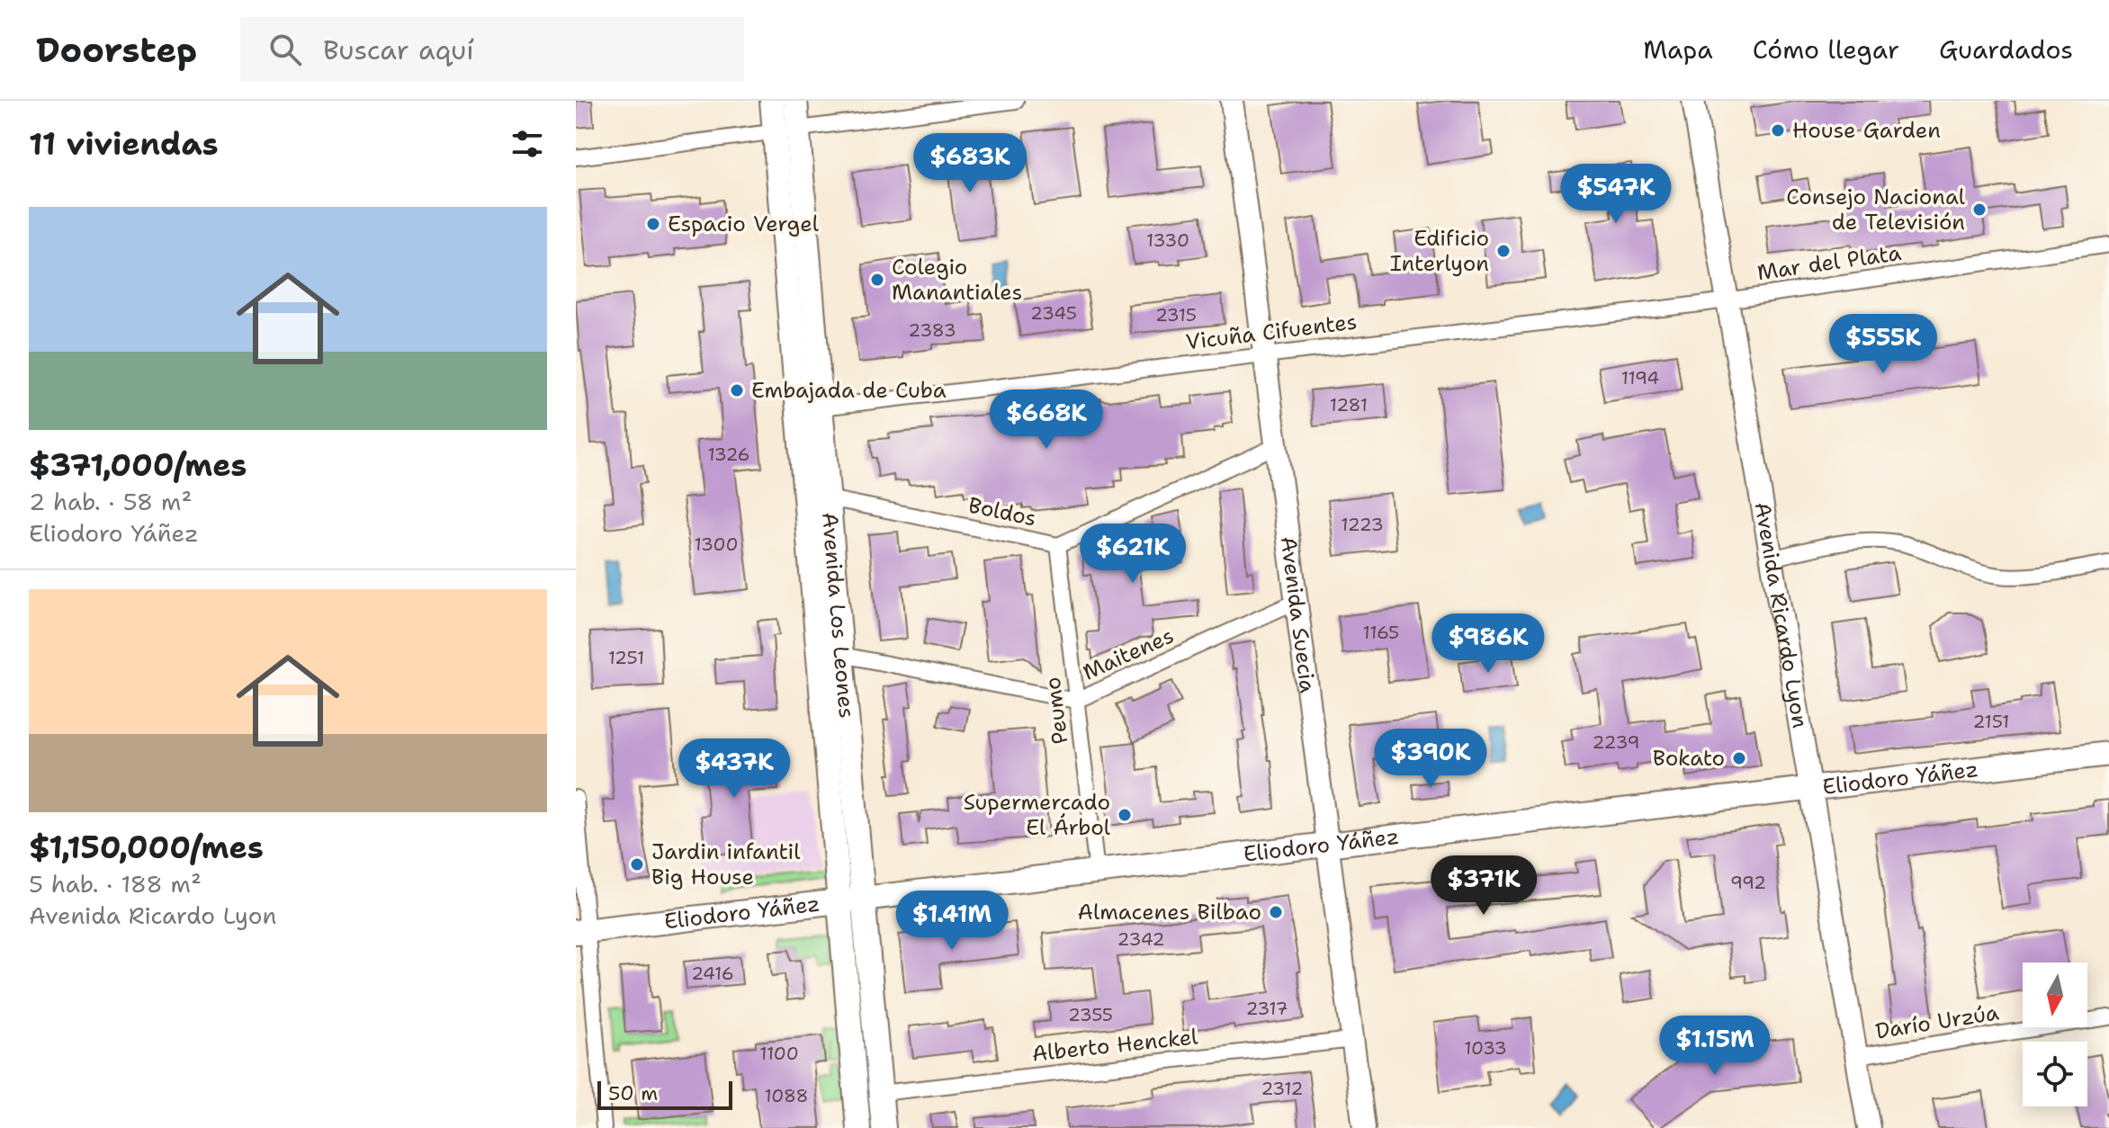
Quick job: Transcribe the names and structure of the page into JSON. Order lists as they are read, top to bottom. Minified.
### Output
{"streets":{"main road":["Avenida Los Leones","Eliodoro Yáñez"],"street":["Mar del Plata","Vicuña Cifuentes","Boldos","Avenida Suecia","Avenida Ricardo Lyon","Maitenes","Peumo","Darío Urzúa","Alberto Henckel"]},"crossings":[["Mar del Plata","Vicuña Cifuentes"],["Mar del Plata","Avenida Ricardo Lyon"],["Vicuña Cifuentes","Avenida Los Leones"],["Vicuña Cifuentes","Avenida Suecia"],["Vicuña Cifuentes","Avenida Ricardo Lyon"],["Boldos","Avenida Los Leones"],["Boldos","Avenida Suecia"],["Boldos","Peumo"],["Avenida Los Leones","Maitenes"],["Avenida Los Leones","Eliodoro Yáñez"],["Avenida Los Leones","Alberto Henckel"],["Avenida Suecia","Maitenes"],["Avenida Suecia","Eliodoro Yáñez"],["Avenida Suecia","Alberto Henckel"],["Avenida Ricardo Lyon","Eliodoro Yáñez"],["Avenida Ricardo Lyon","Darío Urzúa"],["Maitenes","Peumo"],["Peumo","Eliodoro Yáñez"]],"places":["House Garden","Consejo Nacional de Televisión","Espacio Vergel","Edificio Interlyon","Colegio Manantiales","Embajada de Cuba","Bokato","Supermercado El Árbol","Jardin infantil Big House","Almacenes Bilbao"],"house_numbers":["1330","2345","2315","2383","1194","1281","1326","1223","1300","1165","1251","2151","2239","992","2342","2416","2317","2355","1033","1100","2312","1088"],"scale_bar":"50 m","north":"bottom","page":{"header":"Doorstep","search":"Buscar aquí","nav":["Mapa","Cómo llegar","Guardados"],"heading":"11 viviendas","price":["$683K","$547K","$555K","$668K","$621K","$986K","$390K","$437K","$371K","$1.41M","$1.15M"],"list":[{"name":"$371,000/mes","note":"2 hab. · 58 m² · Eliodoro Yáñez"},{"name":"$1,150,000/mes","note":"5 hab. · 188 m² · Avenida Ricardo Lyon"}],"scale":"50 m"}}
